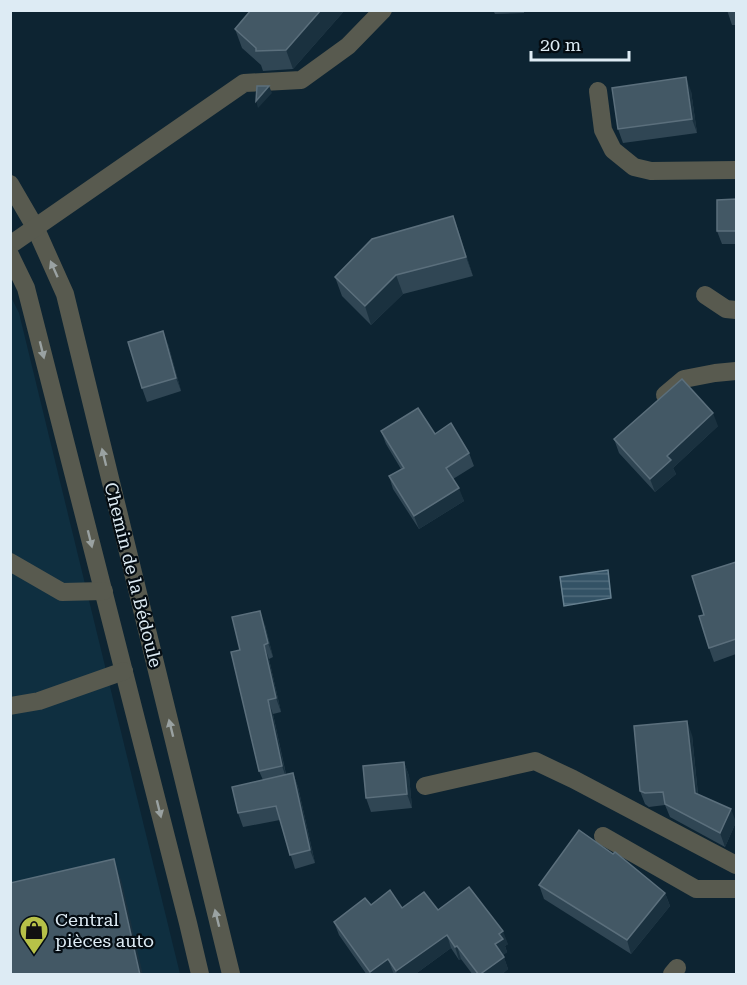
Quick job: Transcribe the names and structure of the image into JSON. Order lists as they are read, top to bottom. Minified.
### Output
{"streets":{"street":["Chemin de la Bédoule"]},"places":{"shop":["Central pièces auto"]},"scale_bar":"20 m"}
